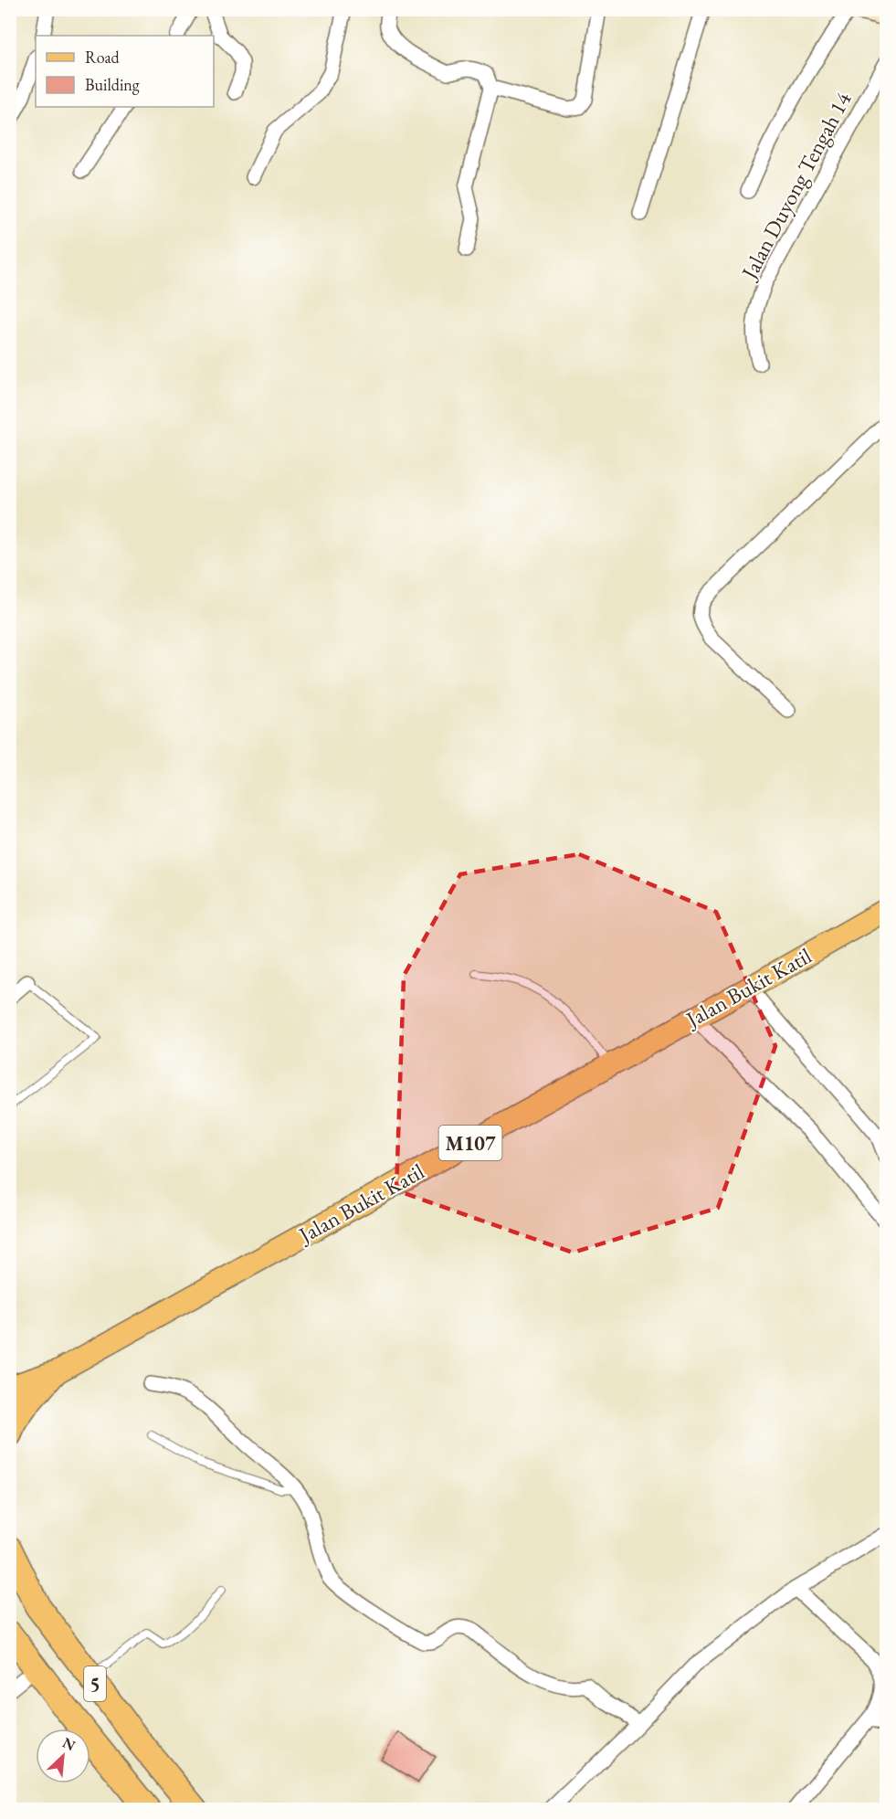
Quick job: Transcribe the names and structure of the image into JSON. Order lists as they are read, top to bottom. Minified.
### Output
{"streets":{"highway":["5"],"main road":["Jalan Bukit Katil","M107"],"street":["Jalan Duyong Tengah 14"]},"legend":["Road","Building"],"north":"top right"}
